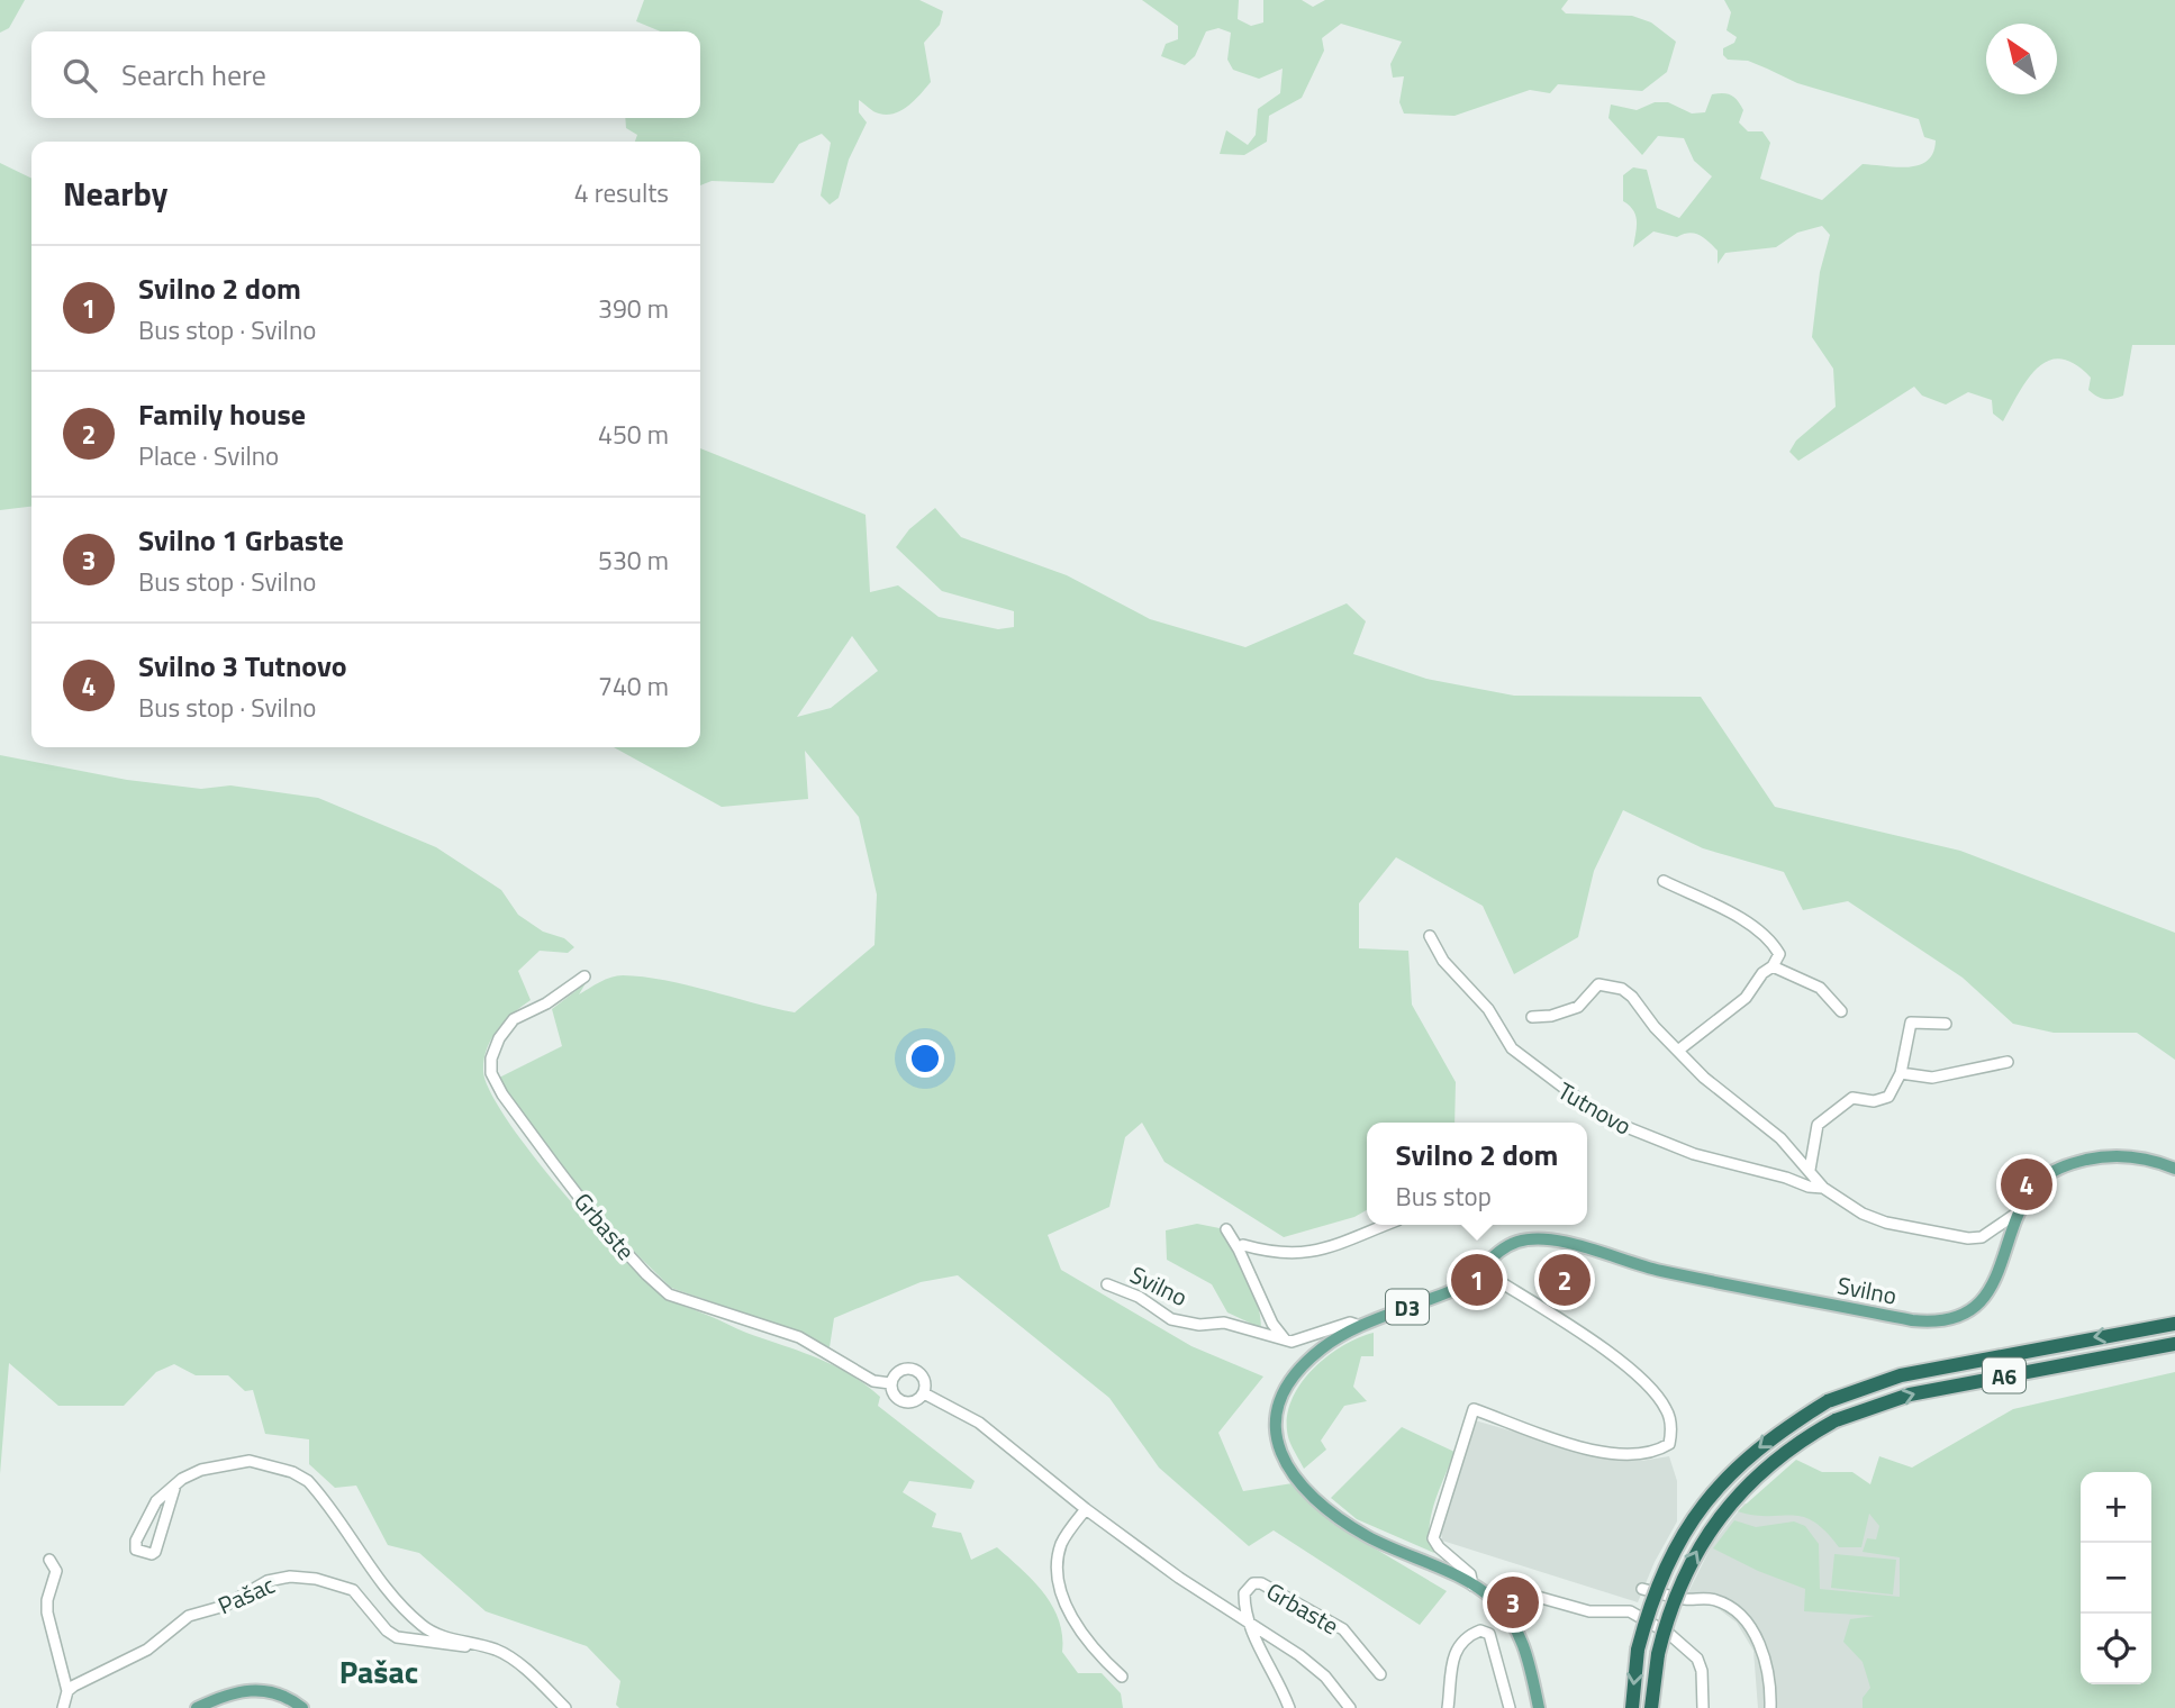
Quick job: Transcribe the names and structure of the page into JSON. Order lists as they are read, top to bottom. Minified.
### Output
{"streets":{"highway":["A6"],"main road":["Svilno","D3"],"street":["Tutnovo","Grbaste","Pašac"]},"crossings":[["Tutnovo","Svilno"]],"districts":["Pašac"],"north":"top left","page":{"search":"Search here","heading":["Nearby","4 results"],"list":[{"mark":"1","name":"Svilno 2 dom","note":"Bus stop · Svilno","value":"390 m"},{"mark":"2","name":"Family house","note":"Place · Svilno","value":"450 m"},{"mark":"3","name":"Svilno 1 Grbaste","note":"Bus stop · Svilno","value":"530 m"},{"mark":"4","name":"Svilno 3 Tutnovo","note":"Bus stop · Svilno","value":"740 m"}],"popup":["Svilno 2 dom","Bus stop"],"pins":["4","1","2","3"],"map_buttons":["+","−"]}}
